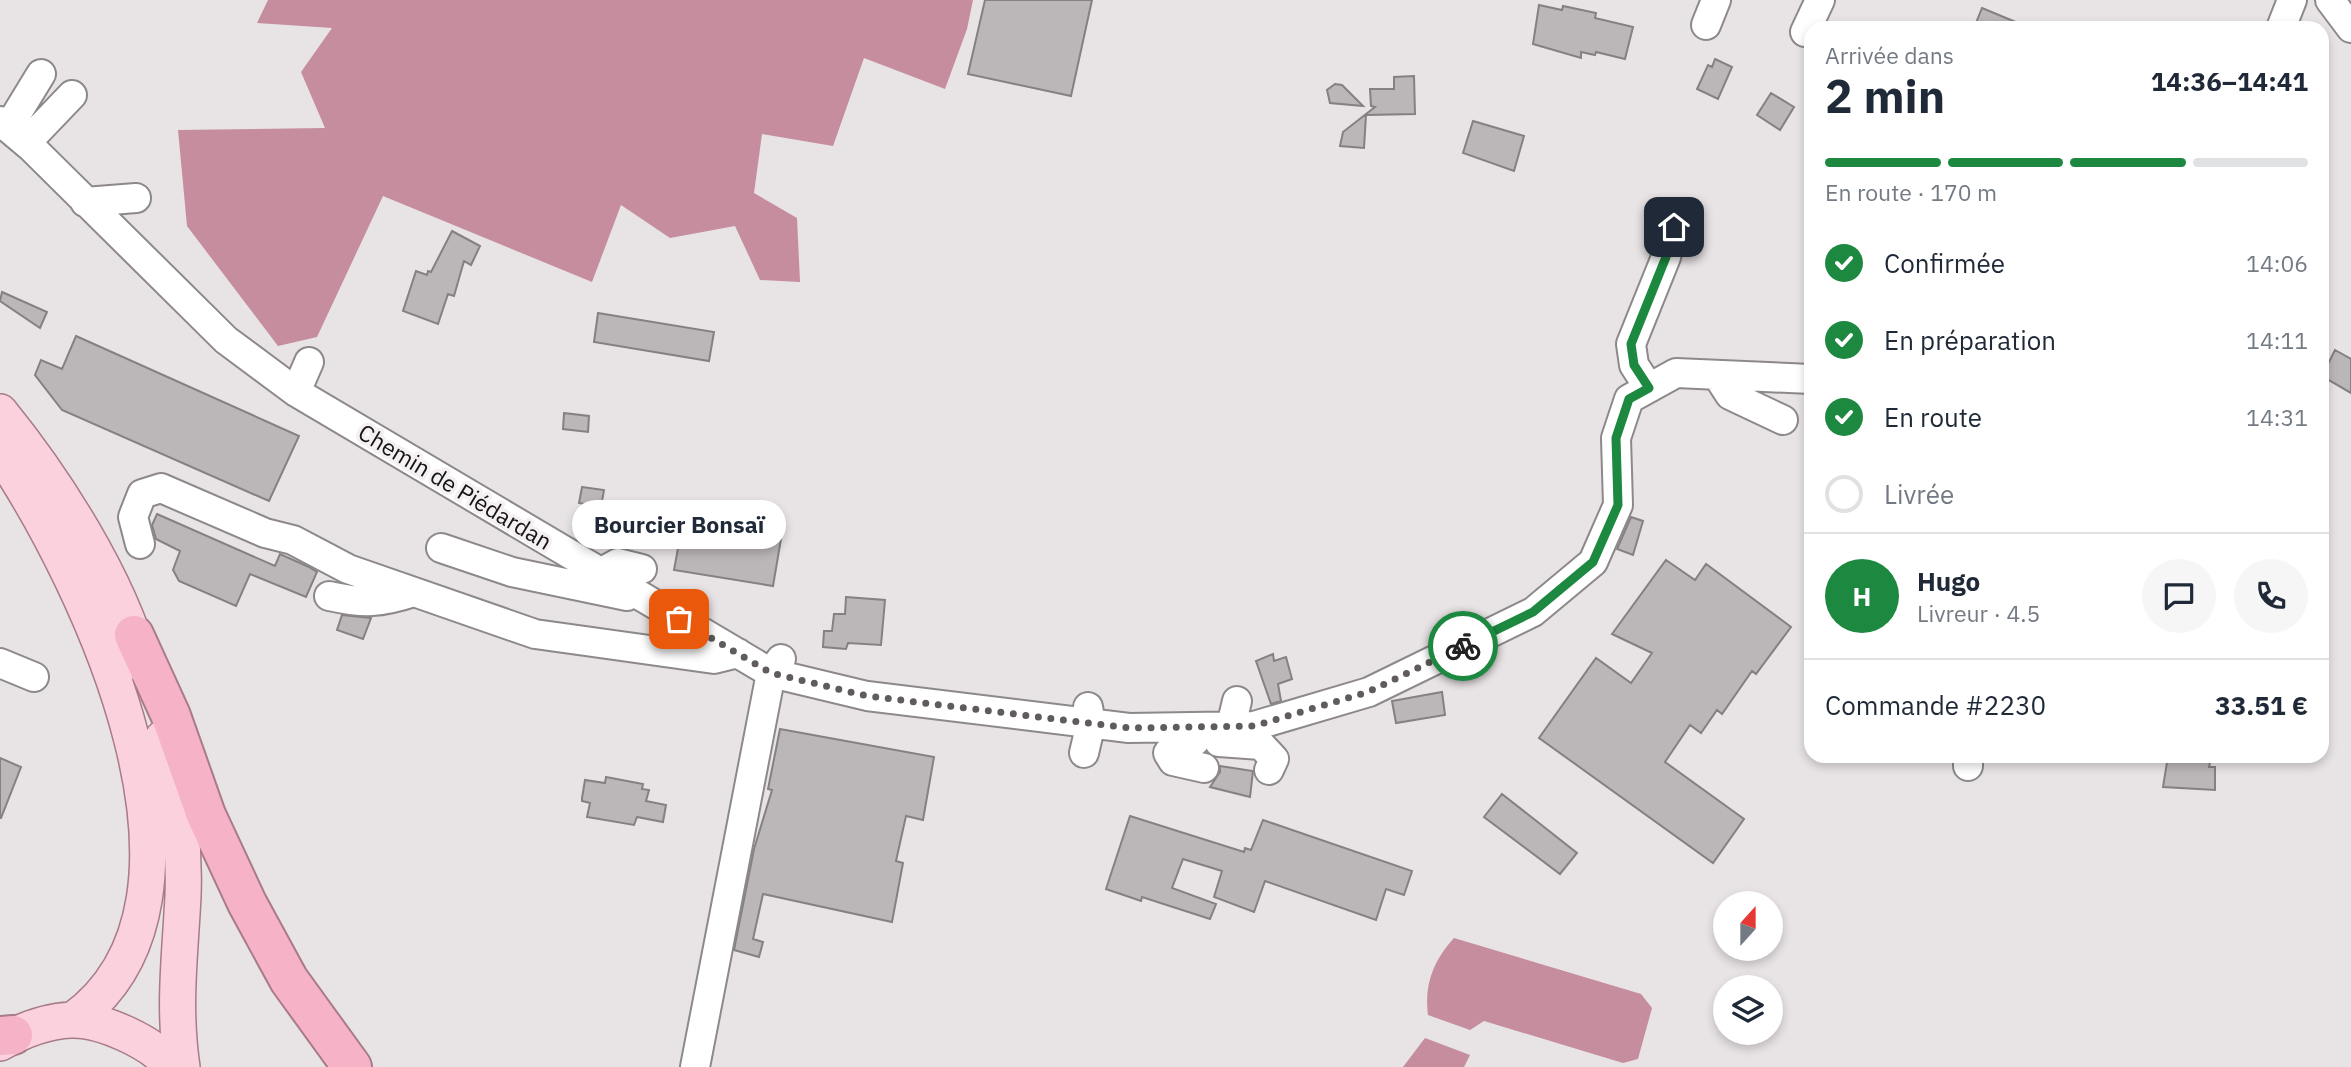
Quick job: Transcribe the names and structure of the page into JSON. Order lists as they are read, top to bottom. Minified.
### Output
{"streets":{"street":["Chemin de Piédardan"]},"places":["Bourcier Bonsaï"],"north":"top","page":{"heading":["2 min","Arrivée dans","14:36–14:41"],"panel":["Hugo","Livreur · 4.5","Commande #2230","33.51 €"],"bar":"En route · 170 m","list":[["Confirmée","14:06"],["En préparation","14:11"],["En route","14:31"],"Livrée"],"bubble":"Bourcier Bonsaï","round":"H"}}
